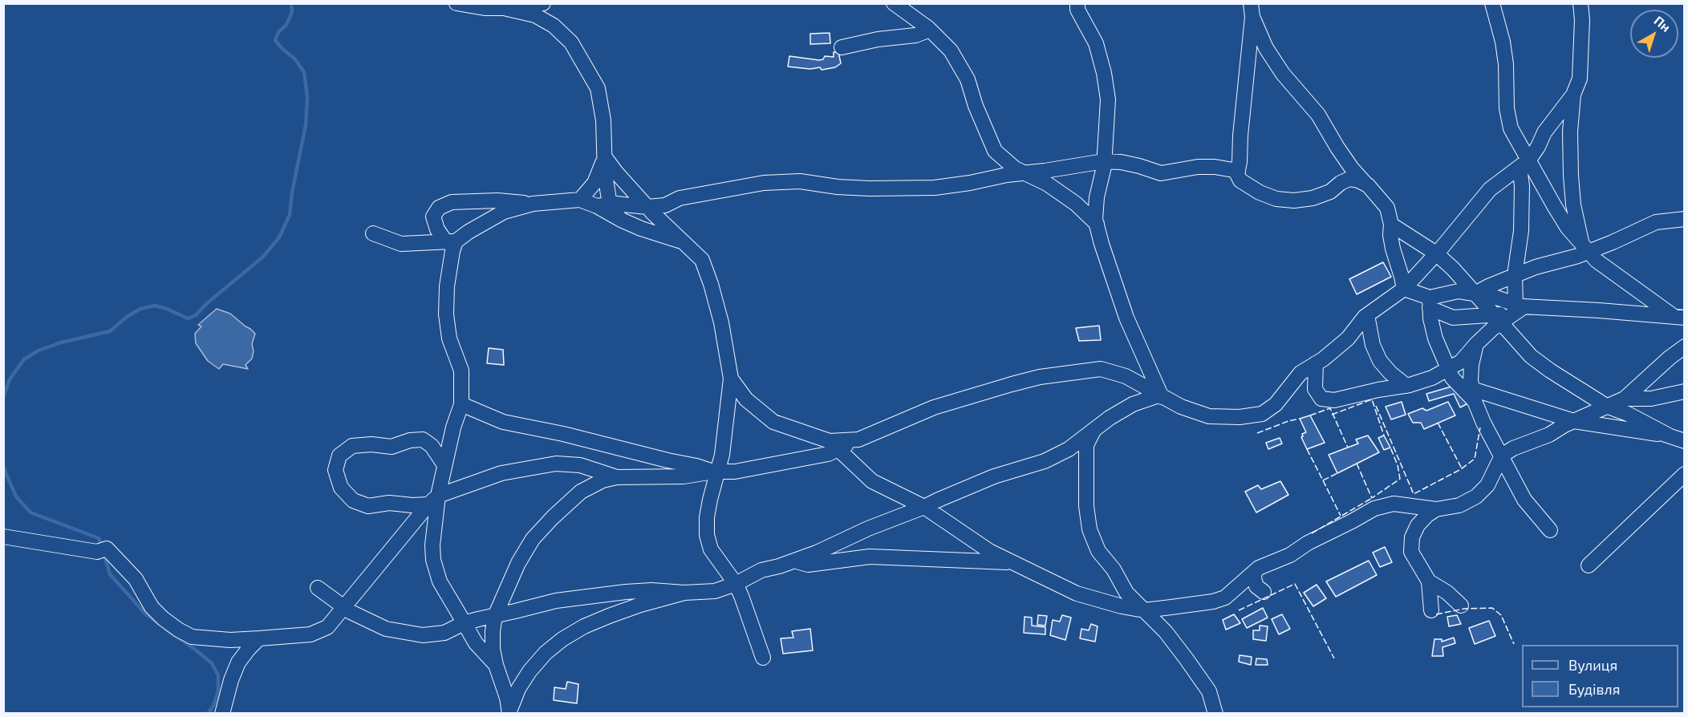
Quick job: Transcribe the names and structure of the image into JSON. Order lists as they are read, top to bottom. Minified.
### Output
{"legend":["Вулиця","Будівля"],"north":"top right"}
